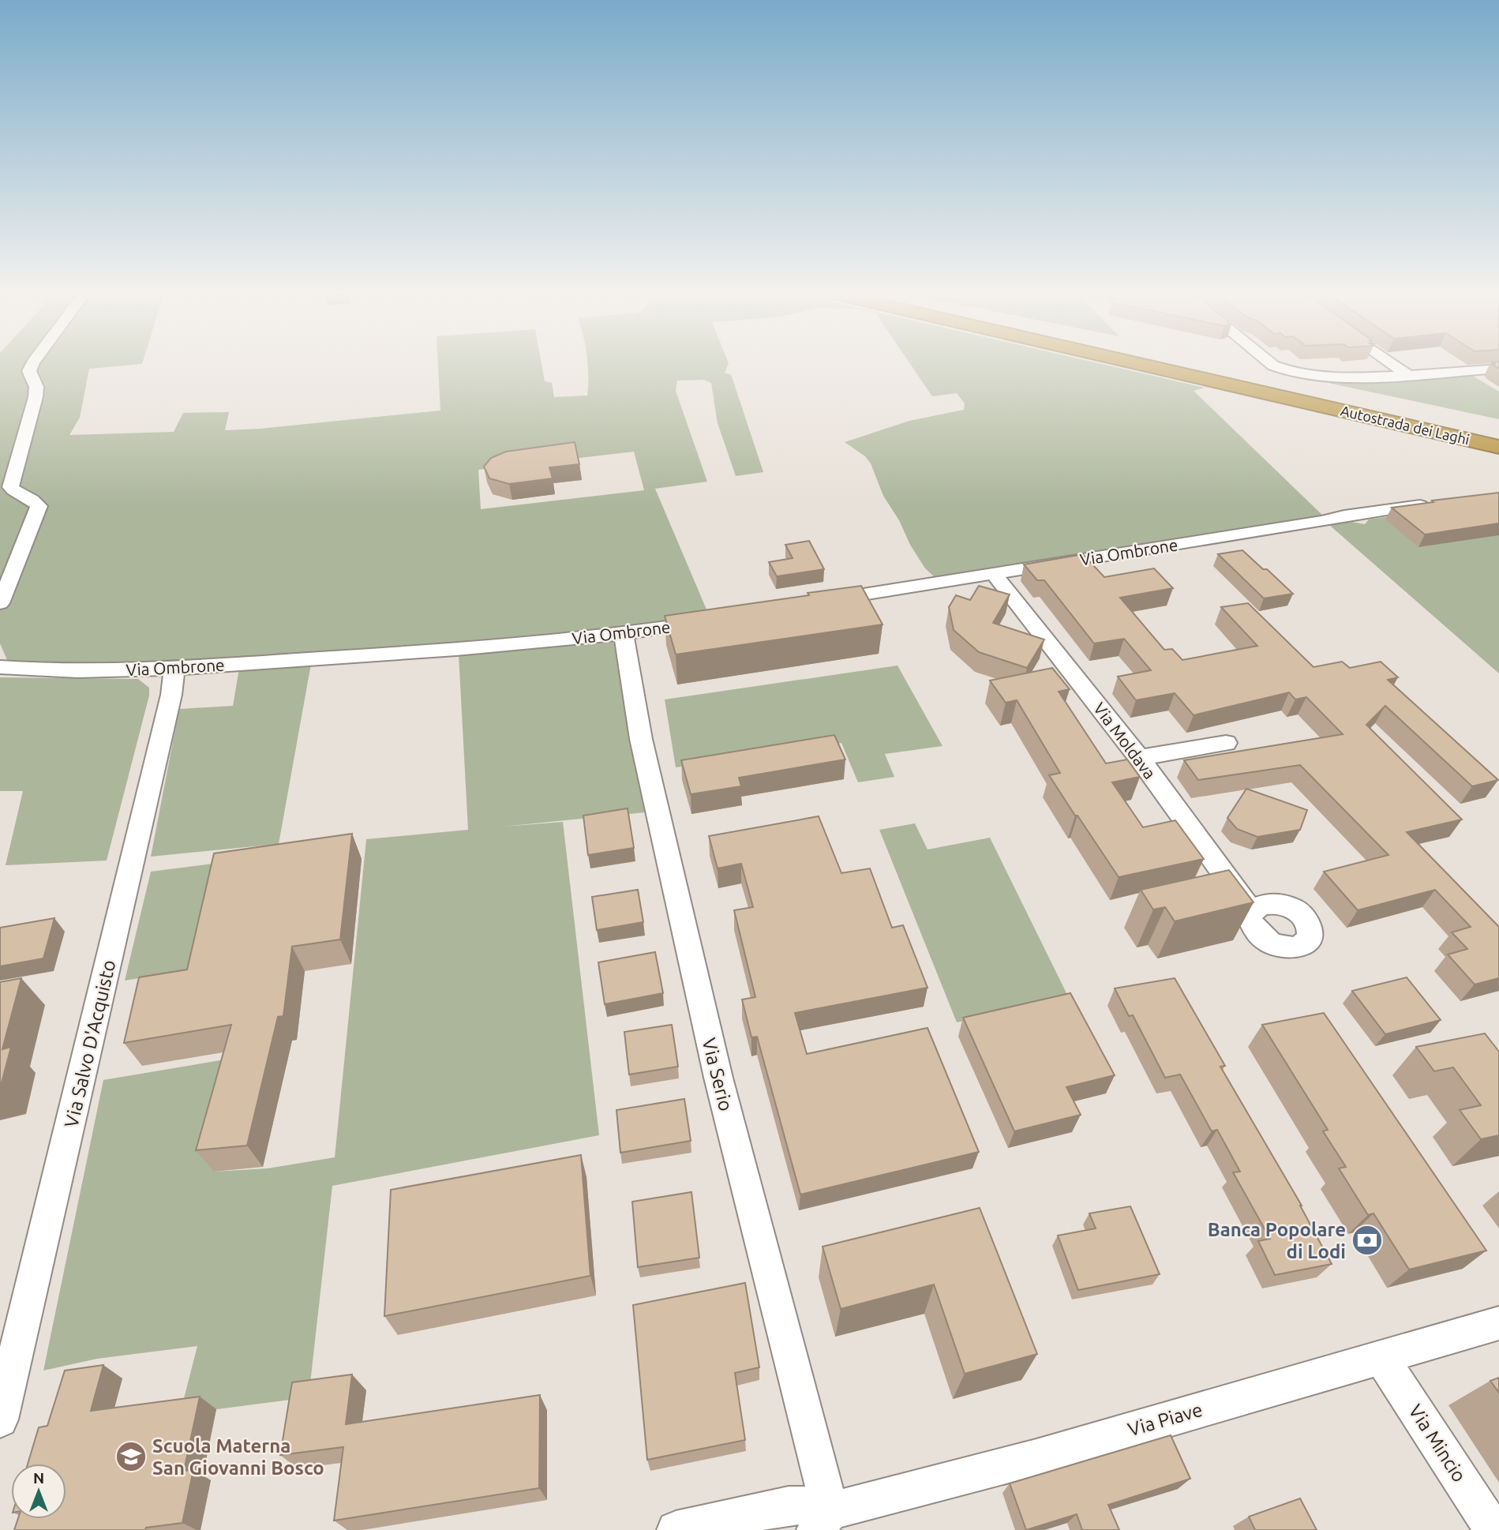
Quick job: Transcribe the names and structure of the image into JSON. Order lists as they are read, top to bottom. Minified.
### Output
{"streets":{"highway":["Autostrada dei Laghi"],"street":["Via Ombrone","Via Moldava","Via Salvo D'Acquisto","Via Serio","Via Piave","Via Mincio"]},"crossings":[["Via Ombrone","Via Moldava"],["Via Ombrone","Via Salvo D'Acquisto"],["Via Ombrone","Via Serio"],["Via Serio","Via Piave"],["Via Piave","Via Mincio"]],"places":{"bank":["Banca Popolare di Lodi"],"school or university":["Scuola Materna San Giovanni Bosco"]},"north":"top"}
